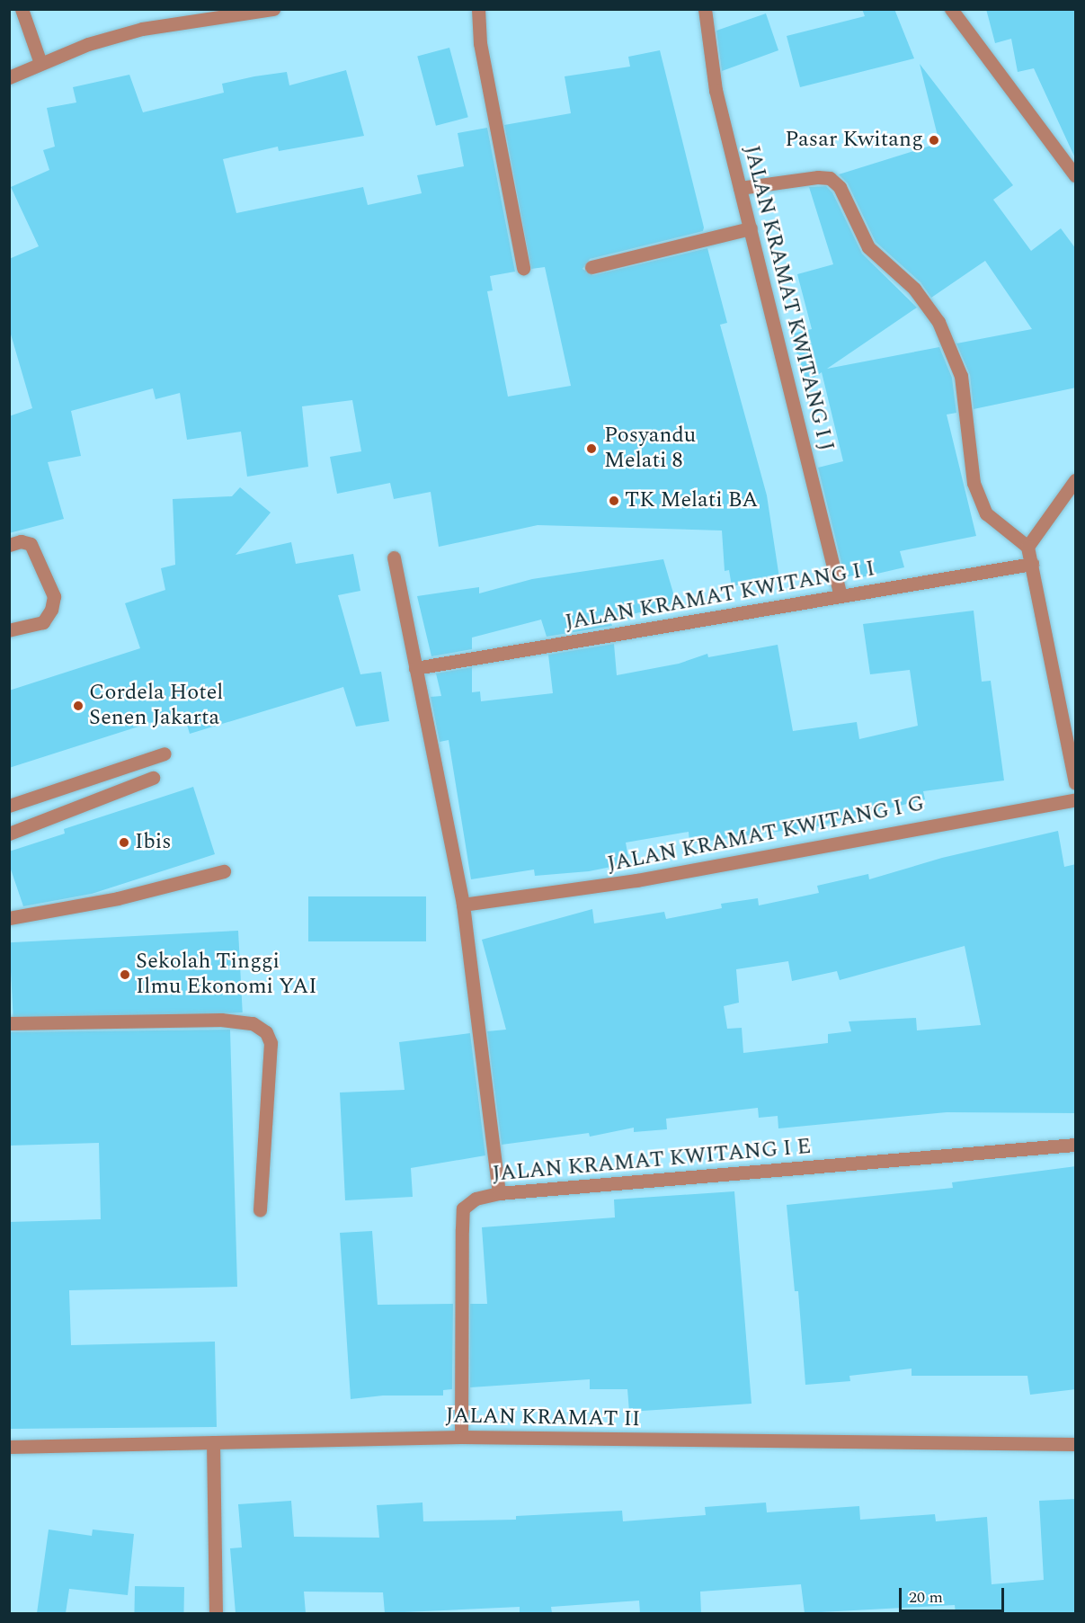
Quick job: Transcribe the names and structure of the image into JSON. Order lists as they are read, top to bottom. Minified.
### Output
{"streets":{"street":["JALAN KRAMAT KWITANG I J","JALAN KRAMAT KWITANG I I","JALAN KRAMAT KWITANG I G","JALAN KRAMAT KWITANG I E","JALAN KRAMAT II"]},"crossings":[["JALAN KRAMAT KWITANG I J","JALAN KRAMAT KWITANG I I"],["JALAN KRAMAT KWITANG I E","JALAN KRAMAT II"]],"places":["Pasar Kwitang","Posyandu Melati 8","TK Melati BA","Cordela Hotel Senen Jakarta","Ibis","Sekolah Tinggi Ilmu Ekonomi YAI"],"scale_bar":"20 m"}
